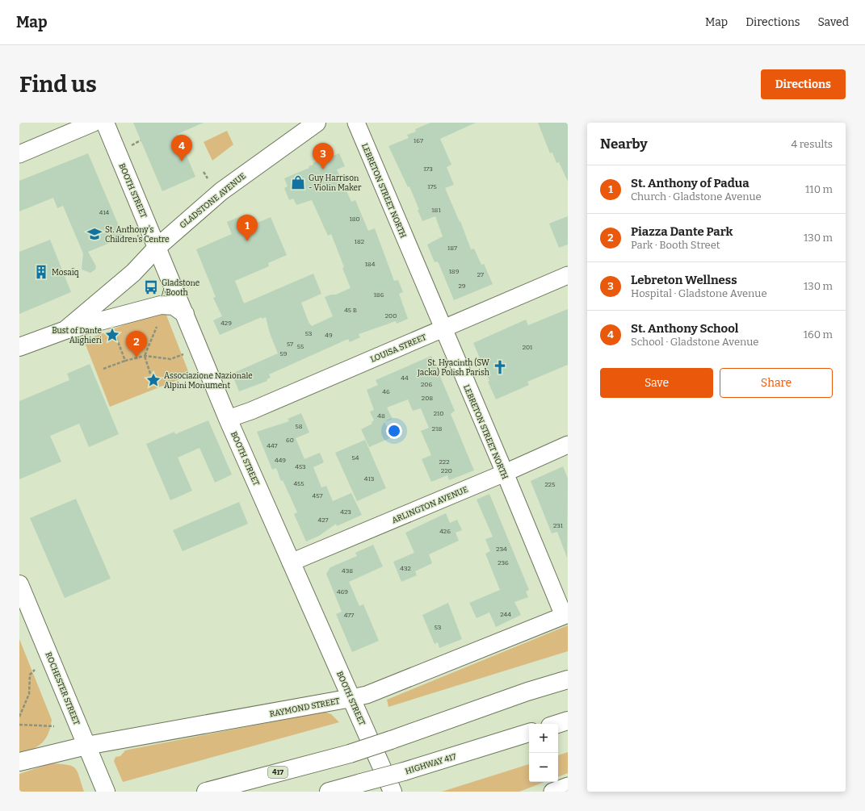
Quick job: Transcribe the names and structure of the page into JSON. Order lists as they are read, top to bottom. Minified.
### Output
{"streets":{"main road":["BOOTH STREET","GLADSTONE AVENUE","ROCHESTER STREET","RAYMOND STREET","HIGHWAY 417","417"],"street":["LEBRETON STREET NORTH","LOUISA STREET","ARLINGTON AVENUE"]},"crossings":[["BOOTH STREET","GLADSTONE AVENUE"],["BOOTH STREET","LOUISA STREET"],["BOOTH STREET","ARLINGTON AVENUE"],["BOOTH STREET","RAYMOND STREET"],["LEBRETON STREET NORTH","LOUISA STREET"],["LEBRETON STREET NORTH","ARLINGTON AVENUE"],["LEBRETON STREET NORTH","RAYMOND STREET"],["ROCHESTER STREET","RAYMOND STREET"]],"places":{"shop":["Guy Harrison - Violin Maker"],"school or university":["St. Anthony's Children's Centre"],"building":["Mosaïq"],"bus stop":["Gladstone / Booth"],"place":["Bust of Dante Alighieri","Associazione Nazionale Alpini Monument"],"church":["St. Hyacinth (SW Jacka) Polish Parish"]},"house_numbers":["167","173","175","181","414","180","182","187","184","189","27","29","186","45 B","200","429","53","49","57","55","201","59","44","206","46","208","210","48","58","218","60","447","54","449","222","453","220","413","455","225","457","423","427","231","426","234","236","432","438","469","244","477","53"],"page":{"header":"Map","nav":["Map","Directions","Saved"],"buttons":["Directions",["Save","Share"]],"title":"Find us","heading":["Nearby","4 results"],"pins":["4","3","1","2"],"list":[{"mark":"1","name":"St. Anthony of Padua","note":"Church · Gladstone Avenue","value":"110 m"},{"mark":"2","name":"Piazza Dante Park","note":"Park · Booth Street","value":"130 m"},{"mark":"3","name":"Lebreton Wellness","note":"Hospital · Gladstone Avenue","value":"130 m"},{"mark":"4","name":"St. Anthony School","note":"School · Gladstone Avenue","value":"160 m"}],"map_buttons":["+","−"]}}
